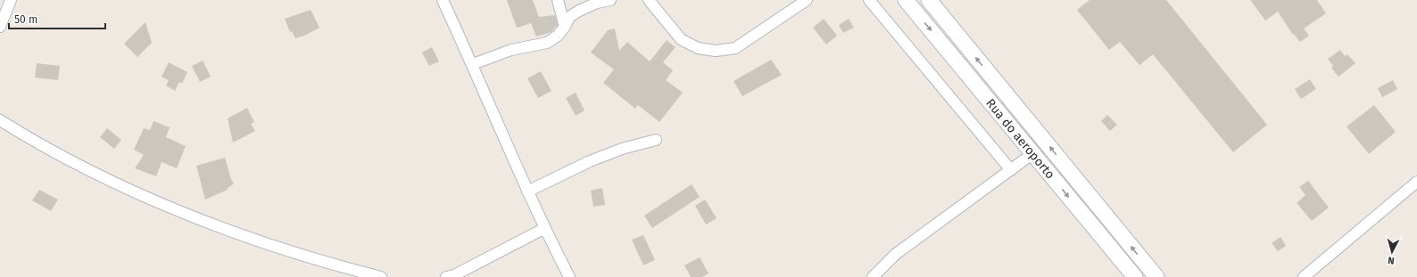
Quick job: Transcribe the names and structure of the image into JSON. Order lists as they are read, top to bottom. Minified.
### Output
{"streets":{"main road":["Rua do aeroporto"]},"scale_bar":"50 m","north":"bottom"}
